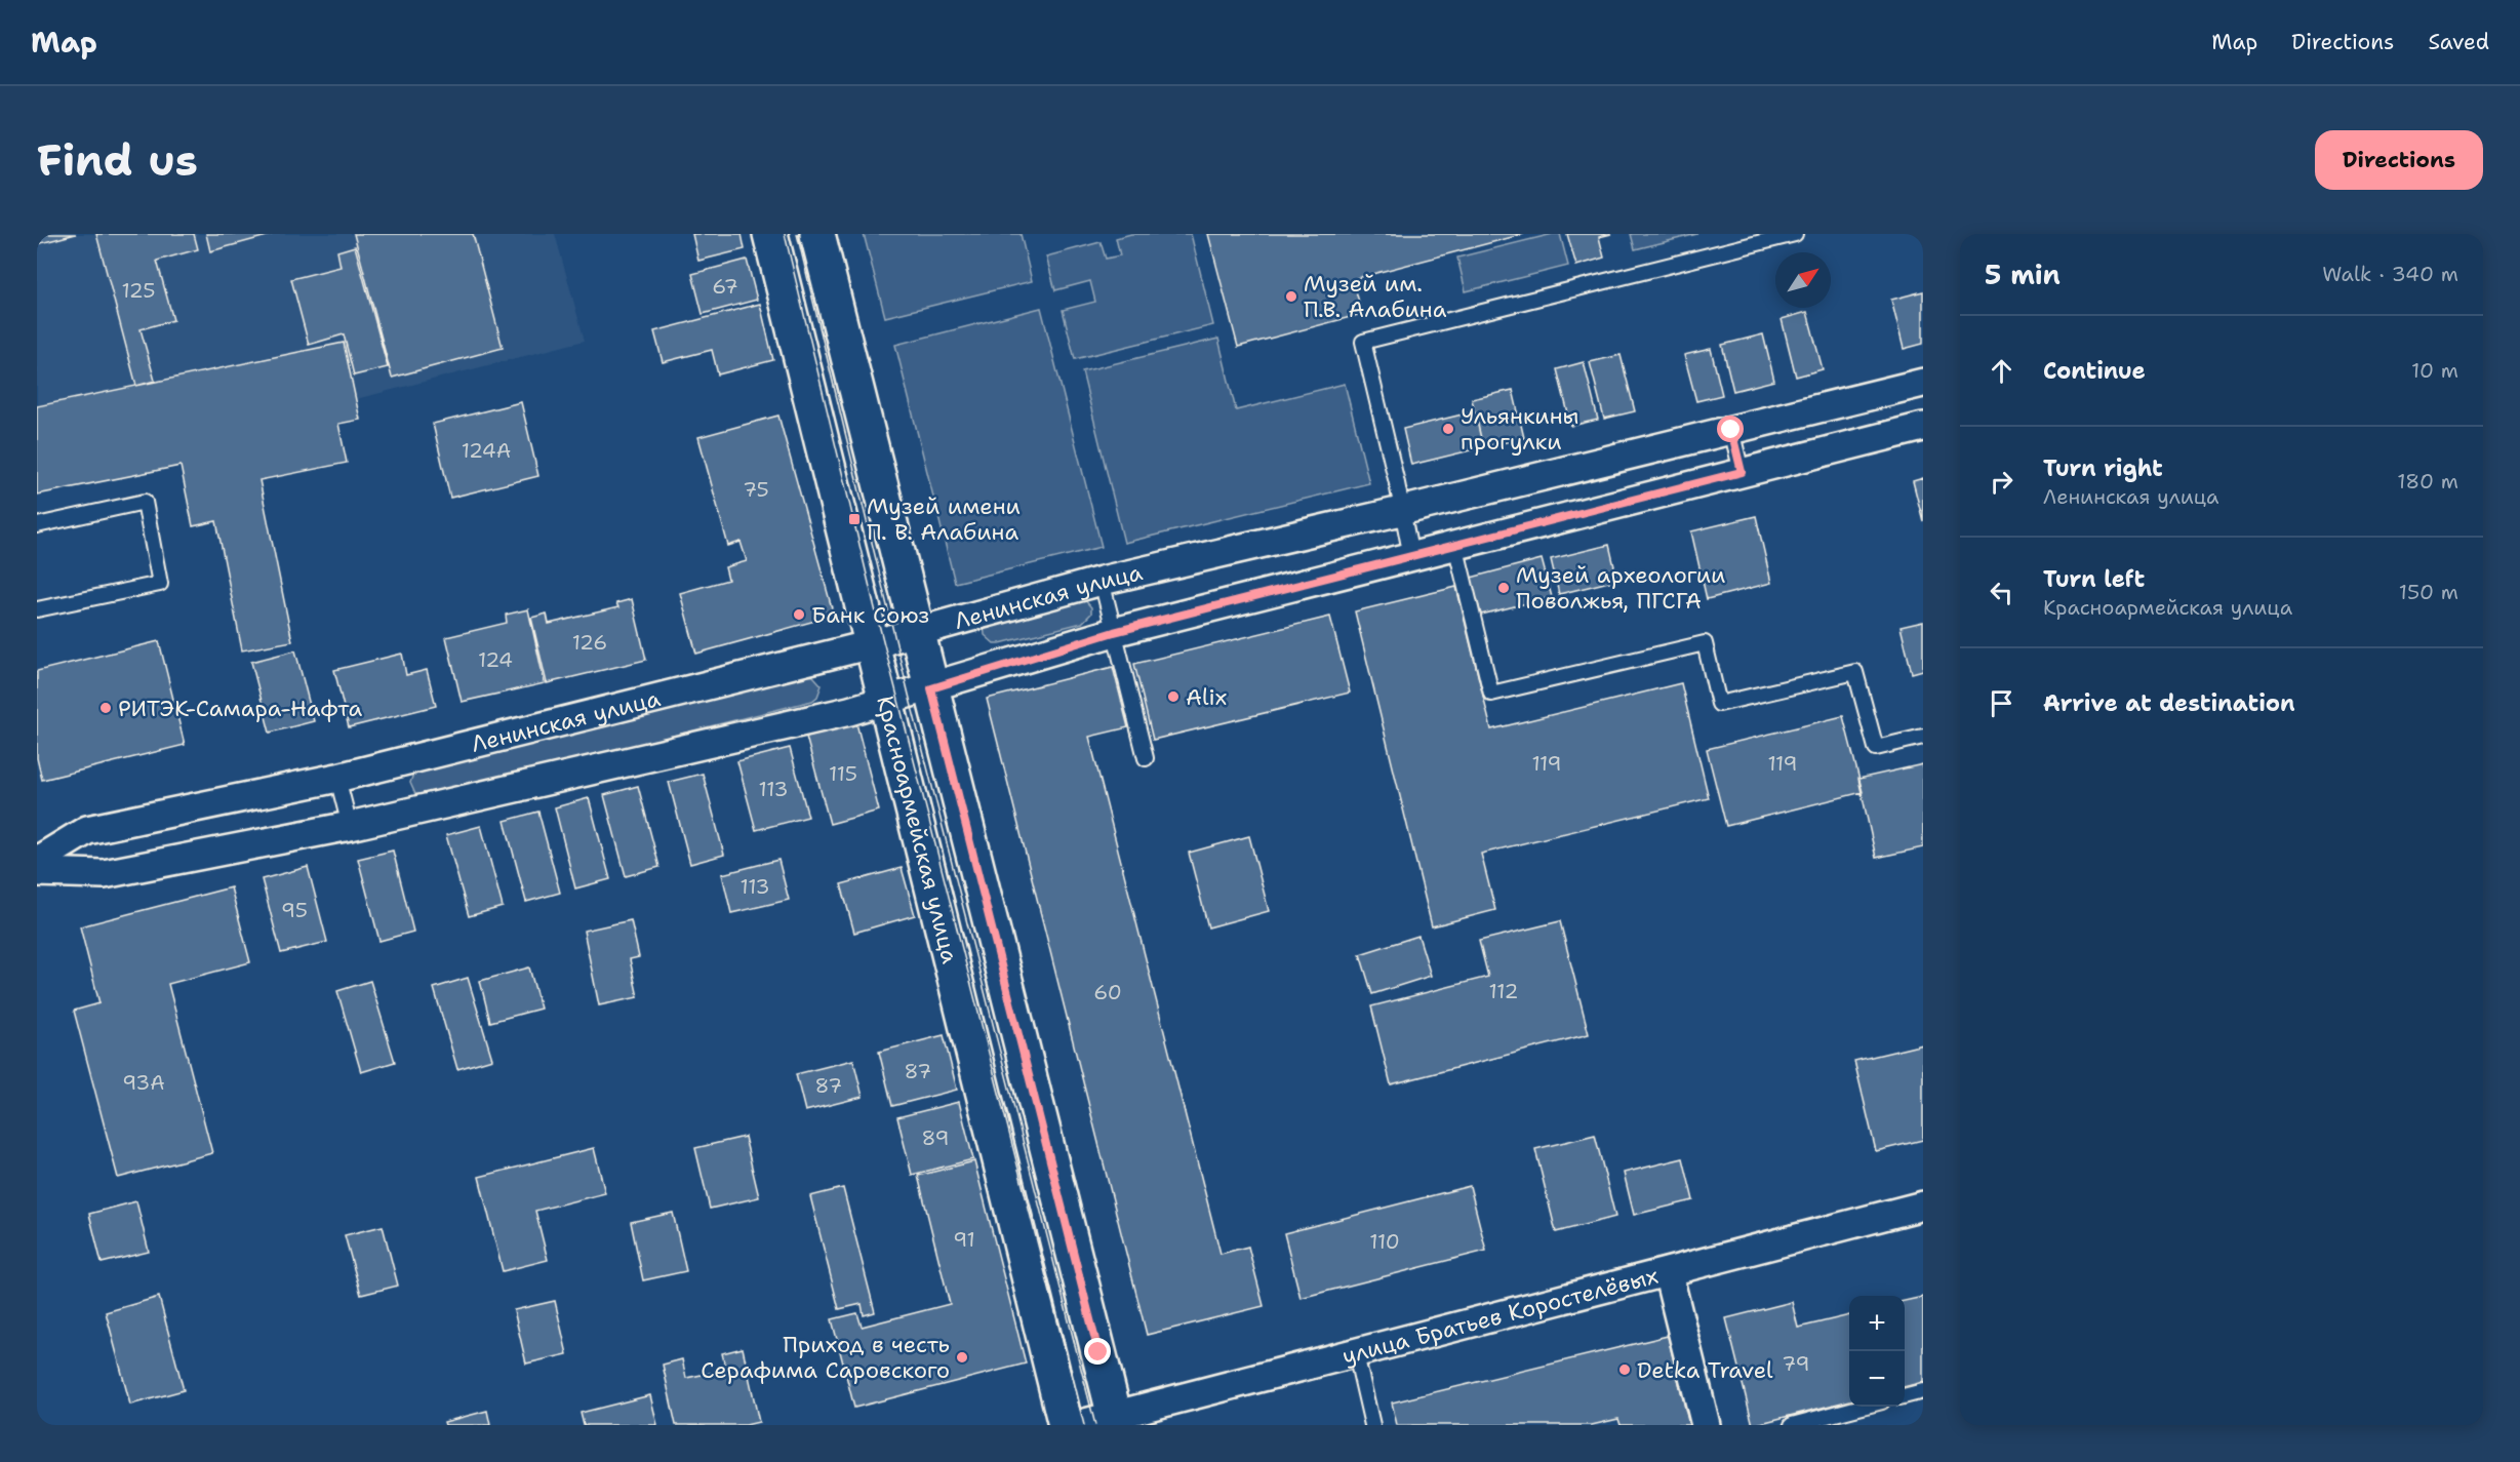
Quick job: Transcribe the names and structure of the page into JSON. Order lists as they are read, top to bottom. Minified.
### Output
{"streets":{"main road":["Красноармейская улица"],"street":["Ленинская улица","улица Братьев Коростелёвых"]},"crossings":[["Ленинская улица","Красноармейская улица"],["Красноармейская улица","улица Братьев Коростелёвых"]],"places":{"other":["Музей им. П.В. Алабина","Ульянкины прогулки","Музей археологии Поволжья, ПГСГА","Банк Союз","Alix","РИТЭК-Самара-Нафта","Приход в честь Серафима Саровского","Detka Travel"],"transit":["Музей имени П. В. Алабина"]},"house_numbers":["67","125","124А","75","126","124","119","119","115","113","113","95","112","60","87","93А","87","89","91","110","79"],"north":"top right","page":{"header":"Map","nav":["Map","Directions","Saved"],"buttons":"Directions","title":"Find us","heading":["5 min","Walk · 340 m"],"list":[["Continue","10 m"],["Turn right","Ленинская улица","180 m"],["Turn left","Красноармейская улица","150 m"],"Arrive at destination"],"map_buttons":["+","−"]}}
